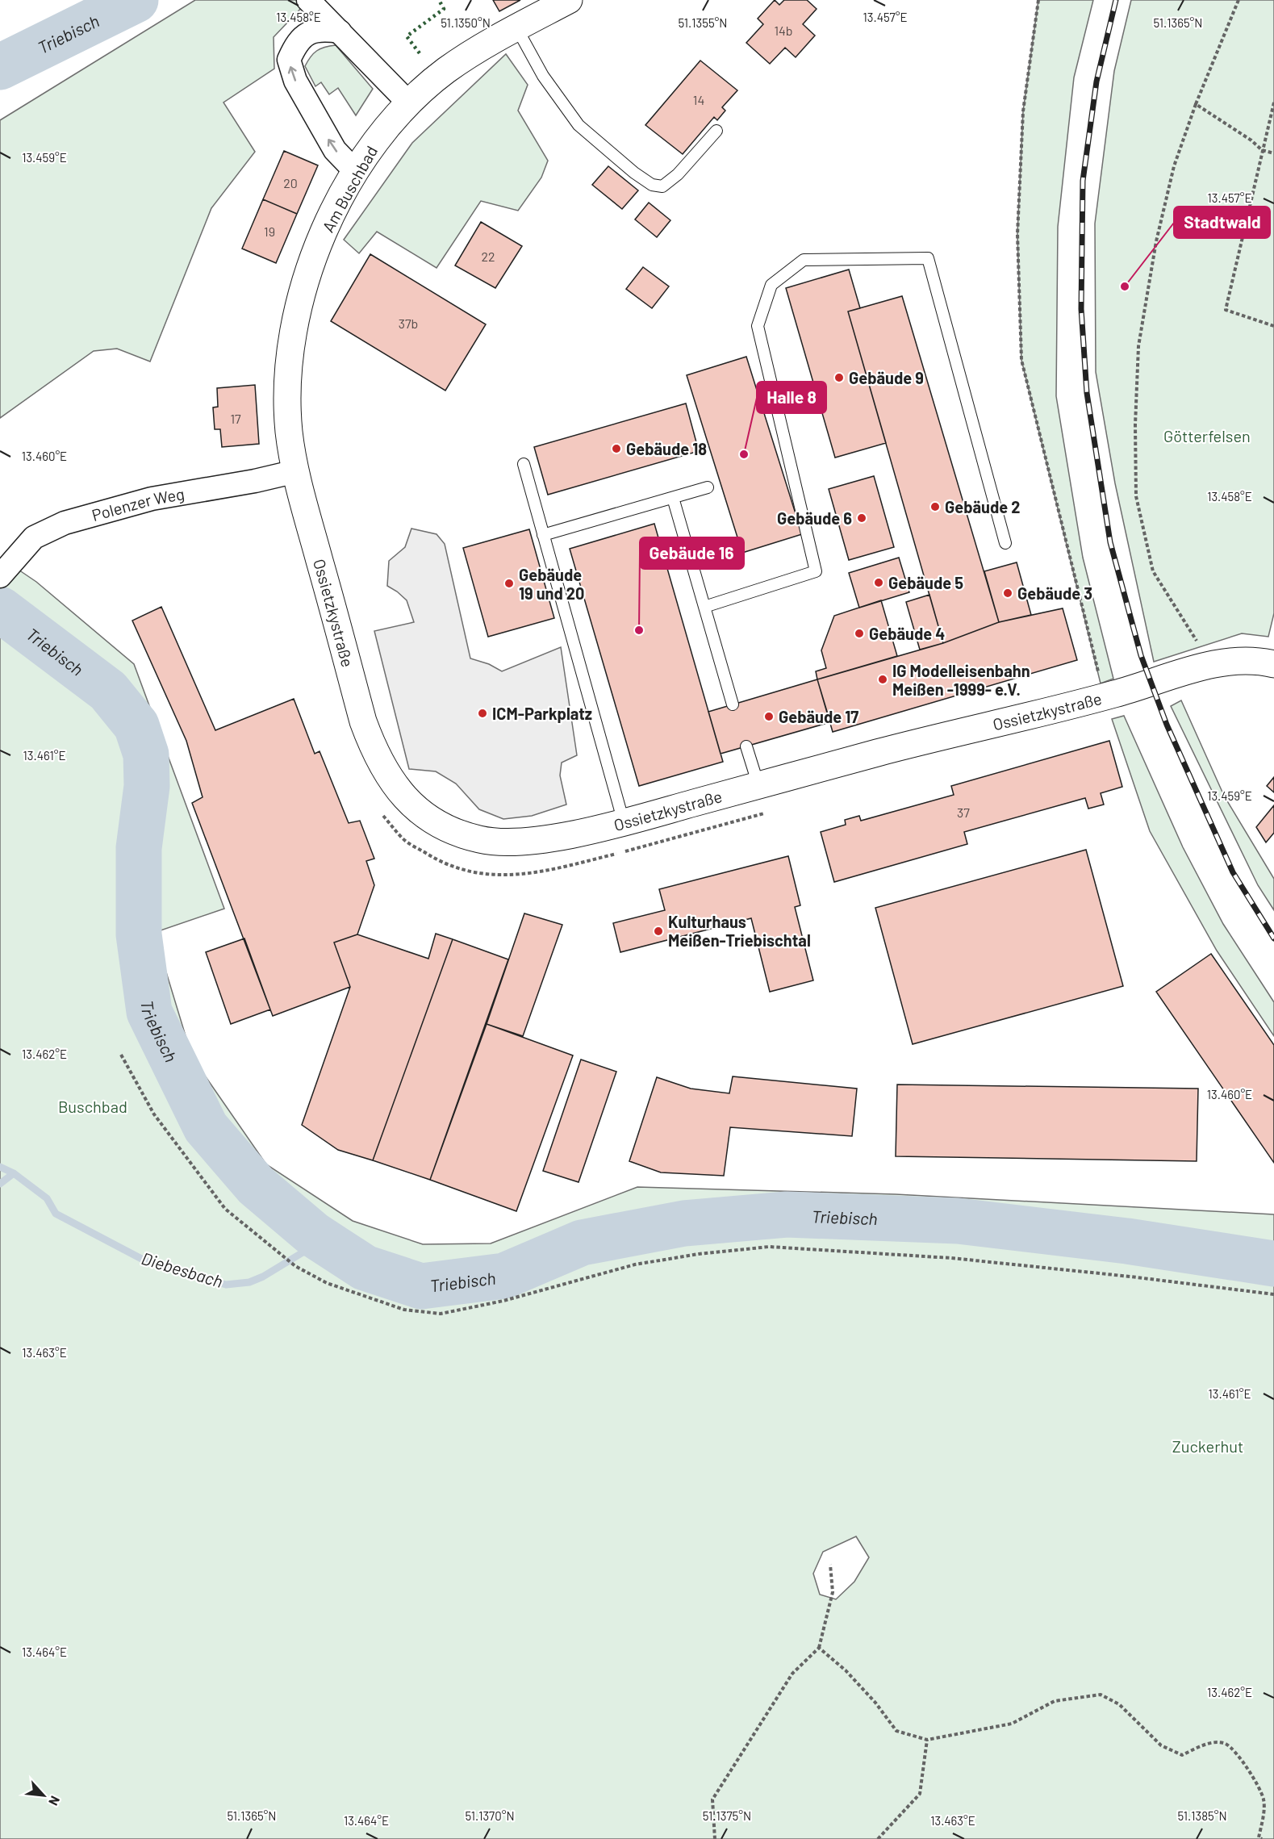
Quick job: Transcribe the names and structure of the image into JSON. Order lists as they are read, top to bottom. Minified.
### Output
{"streets":{"main road":["Am Buschbad","Ossietzkystraße"],"street":["Polenzer Weg"]},"crossings":[["Am Buschbad","Polenzer Weg"],["Am Buschbad","Ossietzkystraße"],["Polenzer Weg","Ossietzkystraße"]],"water":["Triebisch","Diebesbach"],"parks":["Götterfelsen","Buschbad","Zuckerhut"],"places":["Stadtwald","Gebäude 9","Gebäude 18","Halle 8","Gebäude 2","Gebäude 6","Gebäude 5","Gebäude 19 und 20","Gebäude 3","Gebäude 16","Gebäude 4","IG Modelleisenbahn Meißen -1999- e.V.","ICM-Parkplatz","Gebäude 17","Kulturhaus Meißen-Triebischtal"],"house_numbers":["14b","14","20","19","22","37b","17","37"],"north":"bottom right","coordinates":["13.458°E","13.457°E","51.1350°N","51.1355°N","51.1365°N","13.459°E","13.460°E","13.461°E","13.462°E","13.463°E","13.464°E","51.1370°N","51.1375°N","51.1385°N"]}
